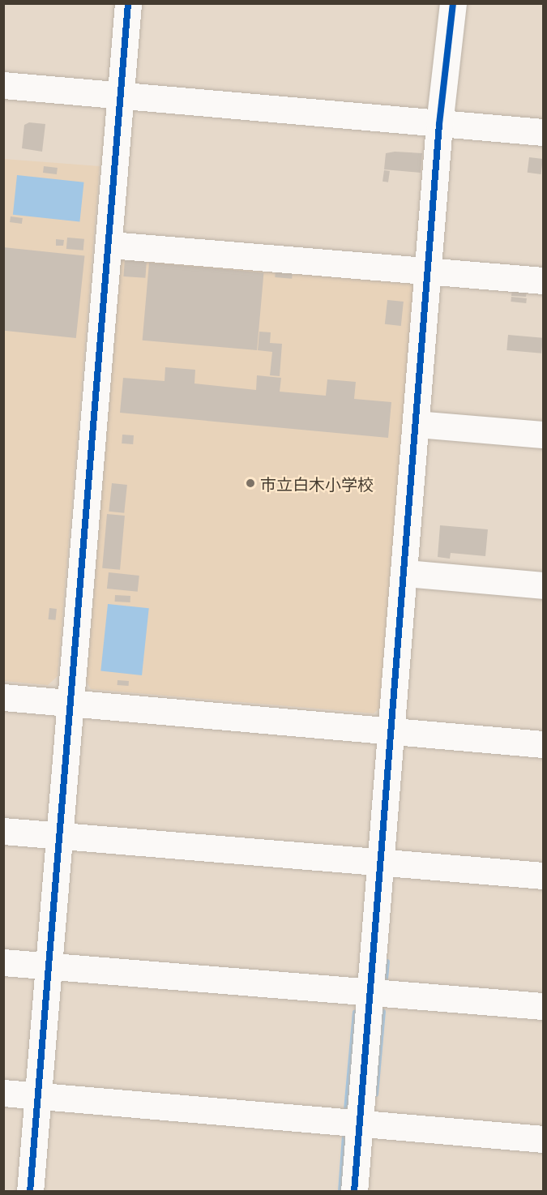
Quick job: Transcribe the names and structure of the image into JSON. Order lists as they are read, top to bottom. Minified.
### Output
{"places":["市立白木小学校"]}
